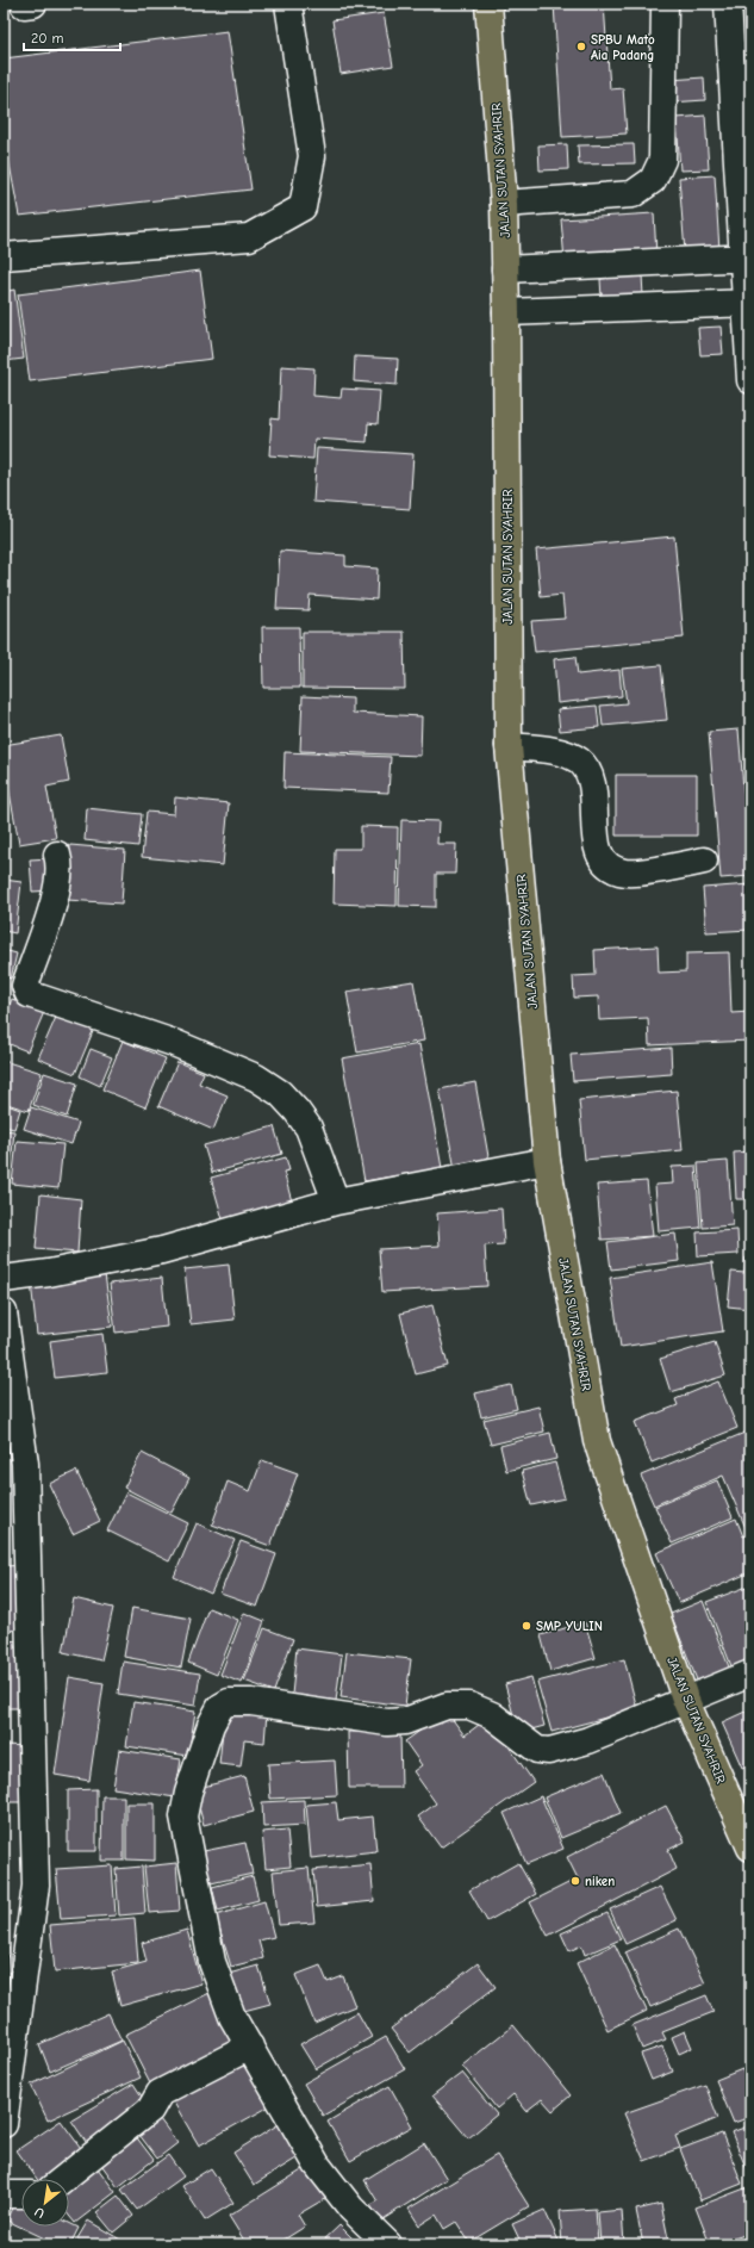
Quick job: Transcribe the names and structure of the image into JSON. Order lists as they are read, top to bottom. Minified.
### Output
{"streets":{"main road":["JALAN SUTAN SYAHRIR"]},"places":["SPBU Mato Aia Padang","SMP YULIN","niken"],"scale_bar":"20 m","north":"bottom left"}
